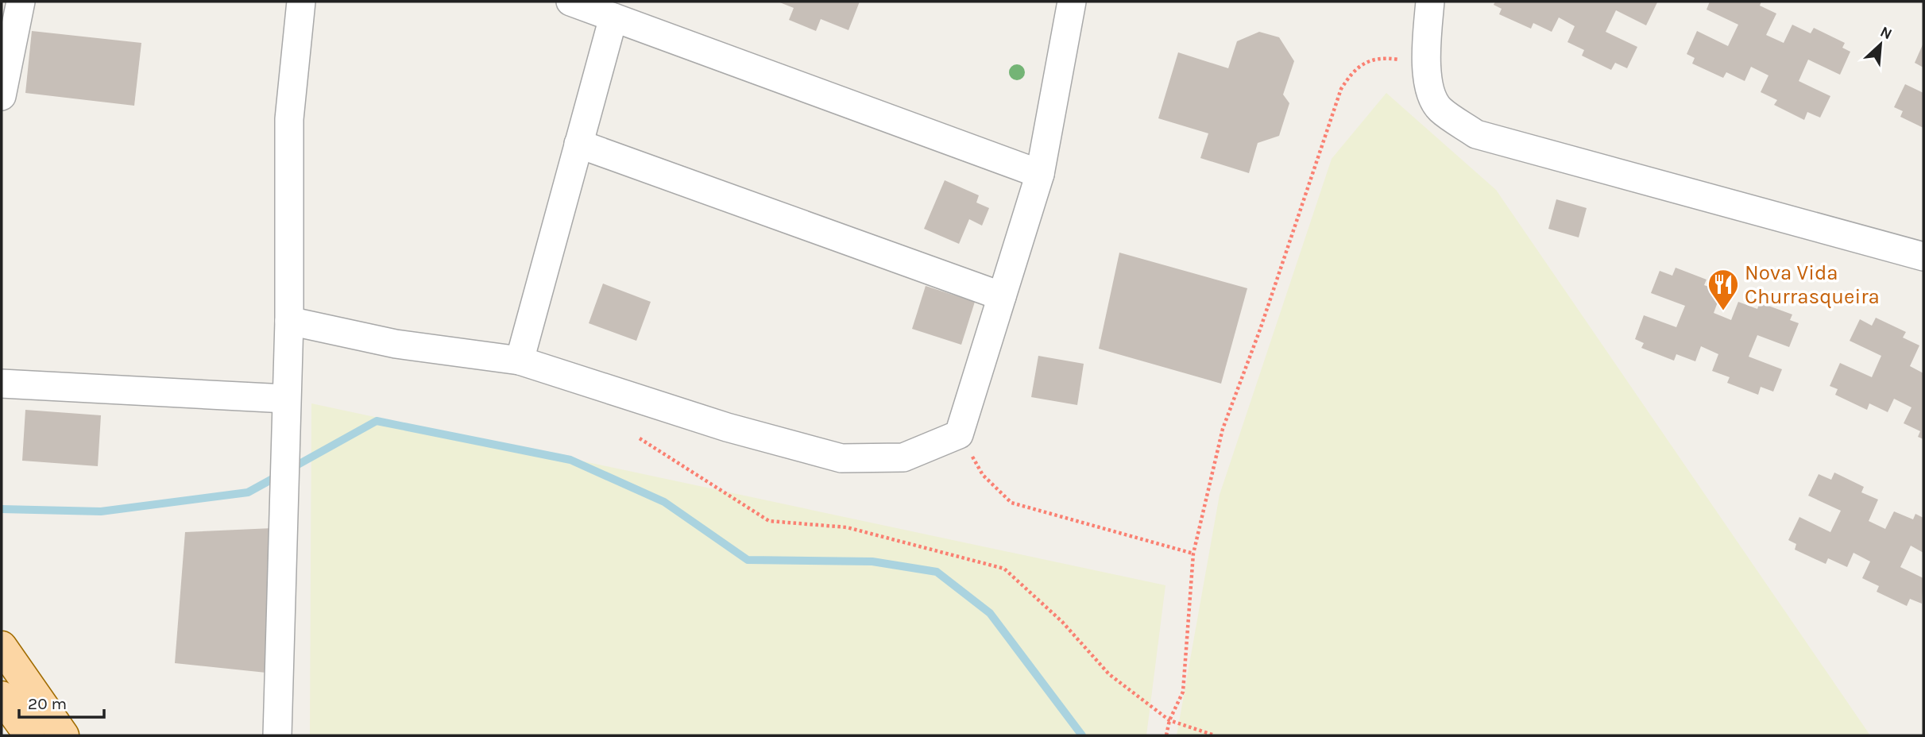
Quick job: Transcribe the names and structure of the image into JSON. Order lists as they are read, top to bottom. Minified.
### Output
{"places":{"restaurant":["Nova Vida Churrasqueira"]},"scale_bar":"20 m","north":"top right"}
